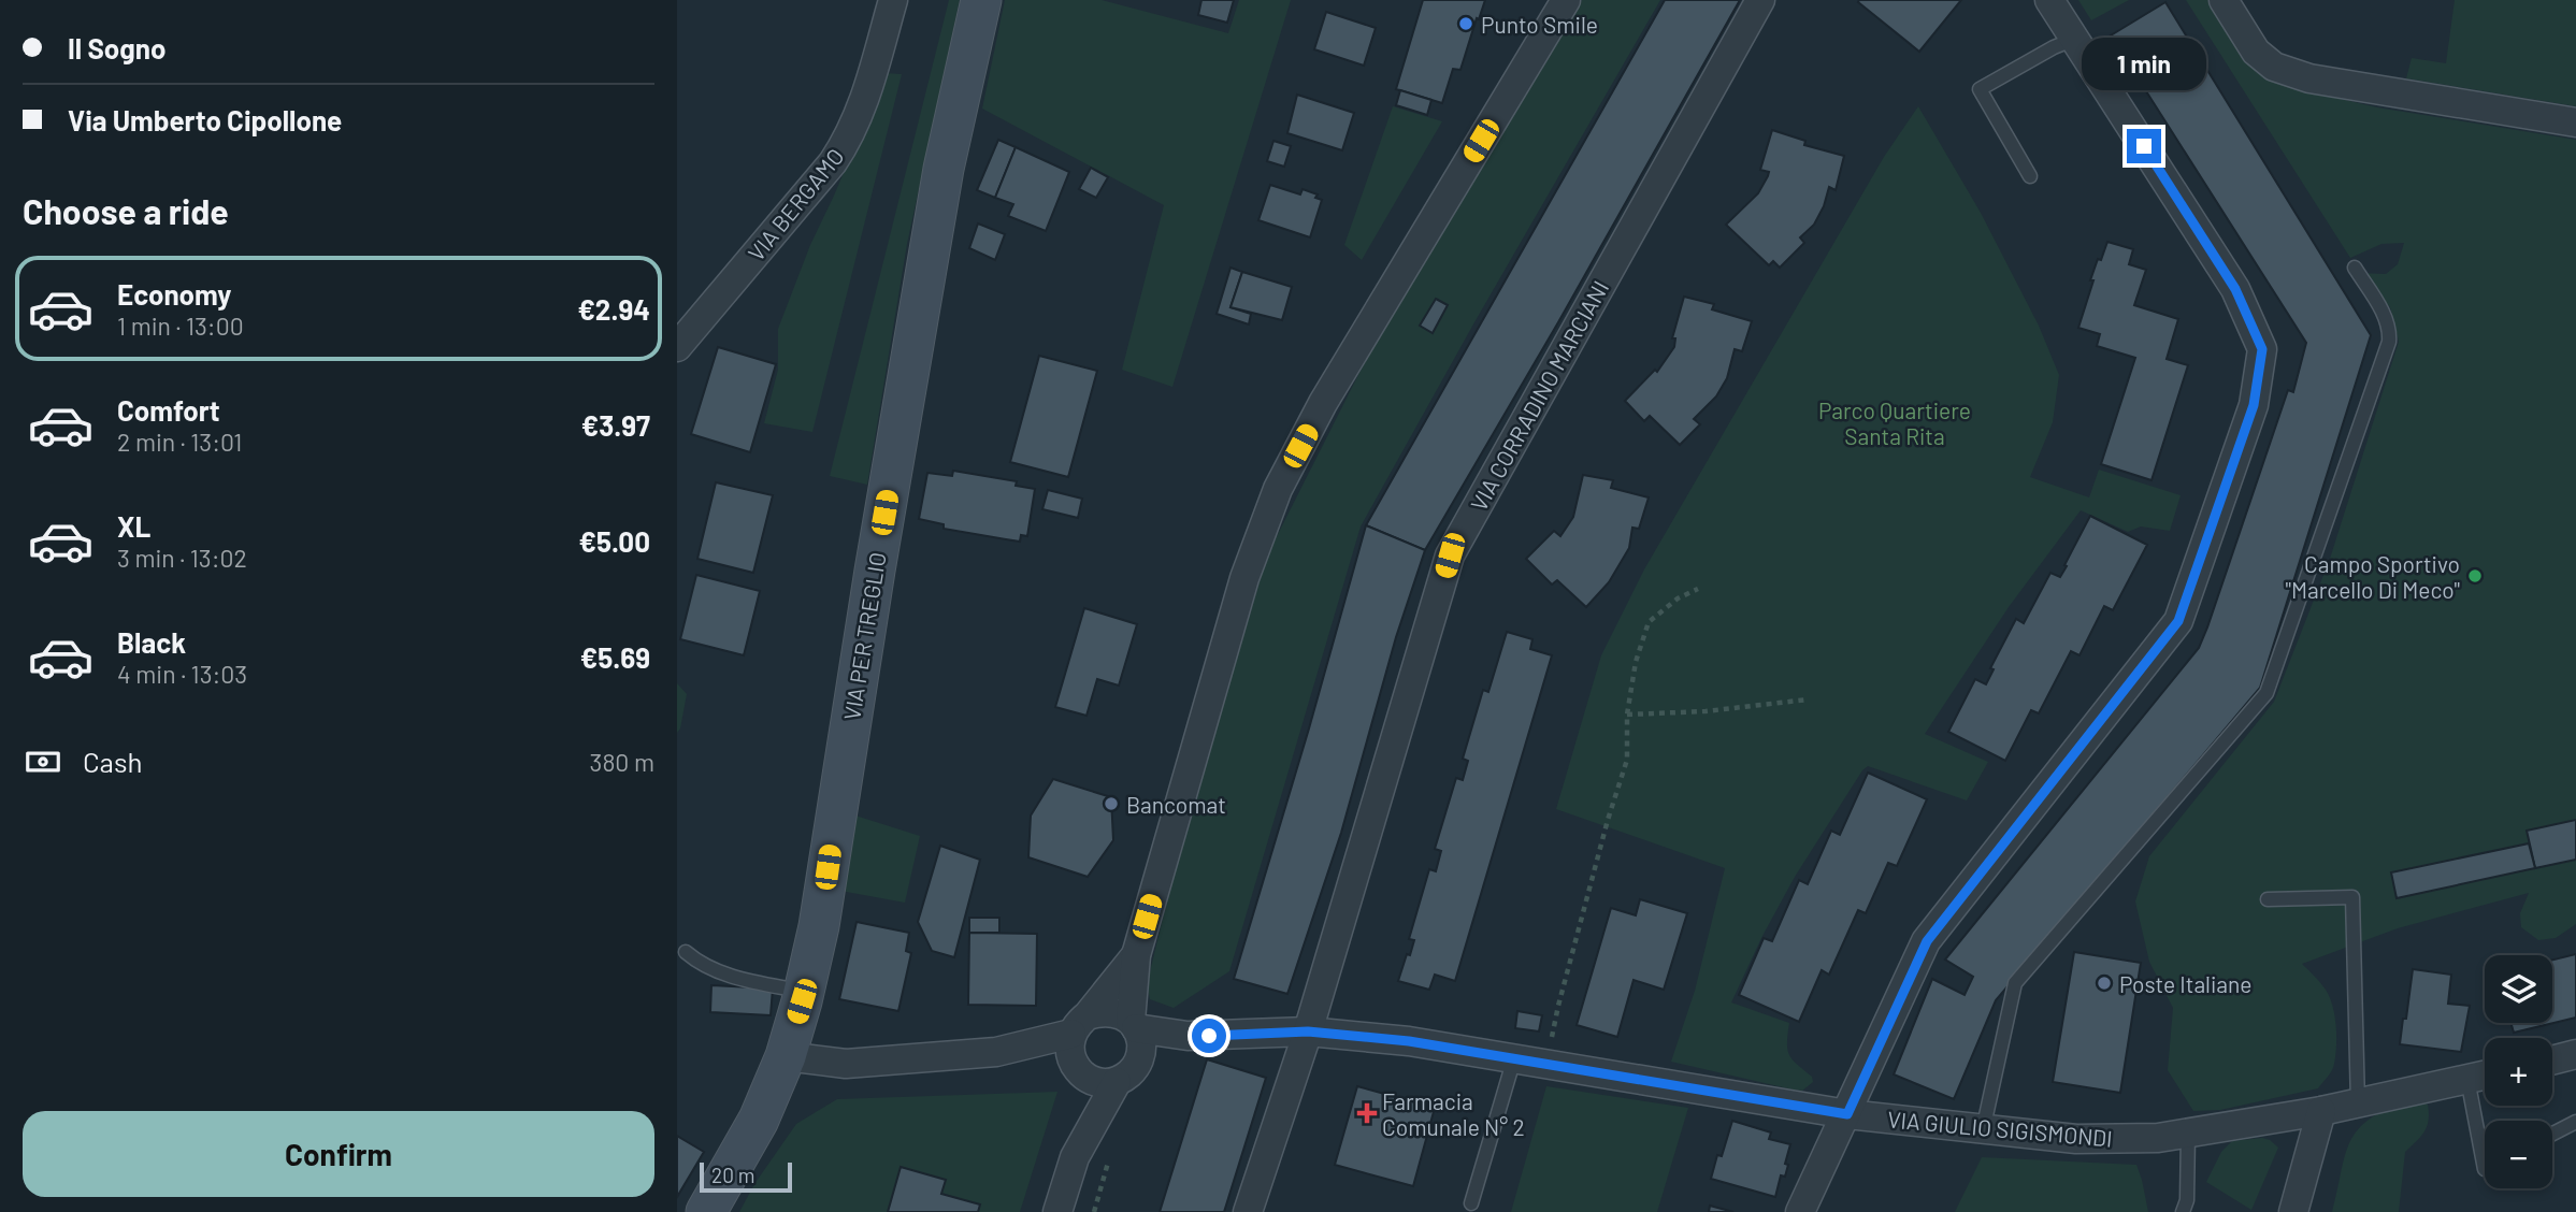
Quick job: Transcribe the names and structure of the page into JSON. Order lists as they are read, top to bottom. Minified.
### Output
{"streets":{"main road":["VIA PER TREGLIO"],"street":["VIA BERGAMO","VIA CORRADINO MARCIANI","VIA GIULIO SIGISMONDI"]},"crossings":[["VIA CORRADINO MARCIANI","VIA GIULIO SIGISMONDI"]],"parks":["Parco Quartiere Santa Rita"],"places":{"other":["Punto Smile","Campo Sportivo \"Marcello Di Meco\"","Bancomat","Poste Italiane"],"health":["Farmacia Comunale N° 2"]},"scale_bar":"20 m","page":{"banner":["Il Sogno","Via Umberto Cipollone"],"bubble":"1 min","heading":"Choose a ride","list":[{"name":"Economy","note":"1 min · 13:00","value":"€2.94"},{"name":"Comfort","note":"2 min · 13:01","value":"€3.97"},{"name":"XL","note":"3 min · 13:02","value":"€5.00"},{"name":"Black","note":"4 min · 13:03","value":"€5.69"}],"pay":["Cash","380 m"],"map_buttons":["+","−"],"buttons":"Confirm","scale":"20 m"}}
